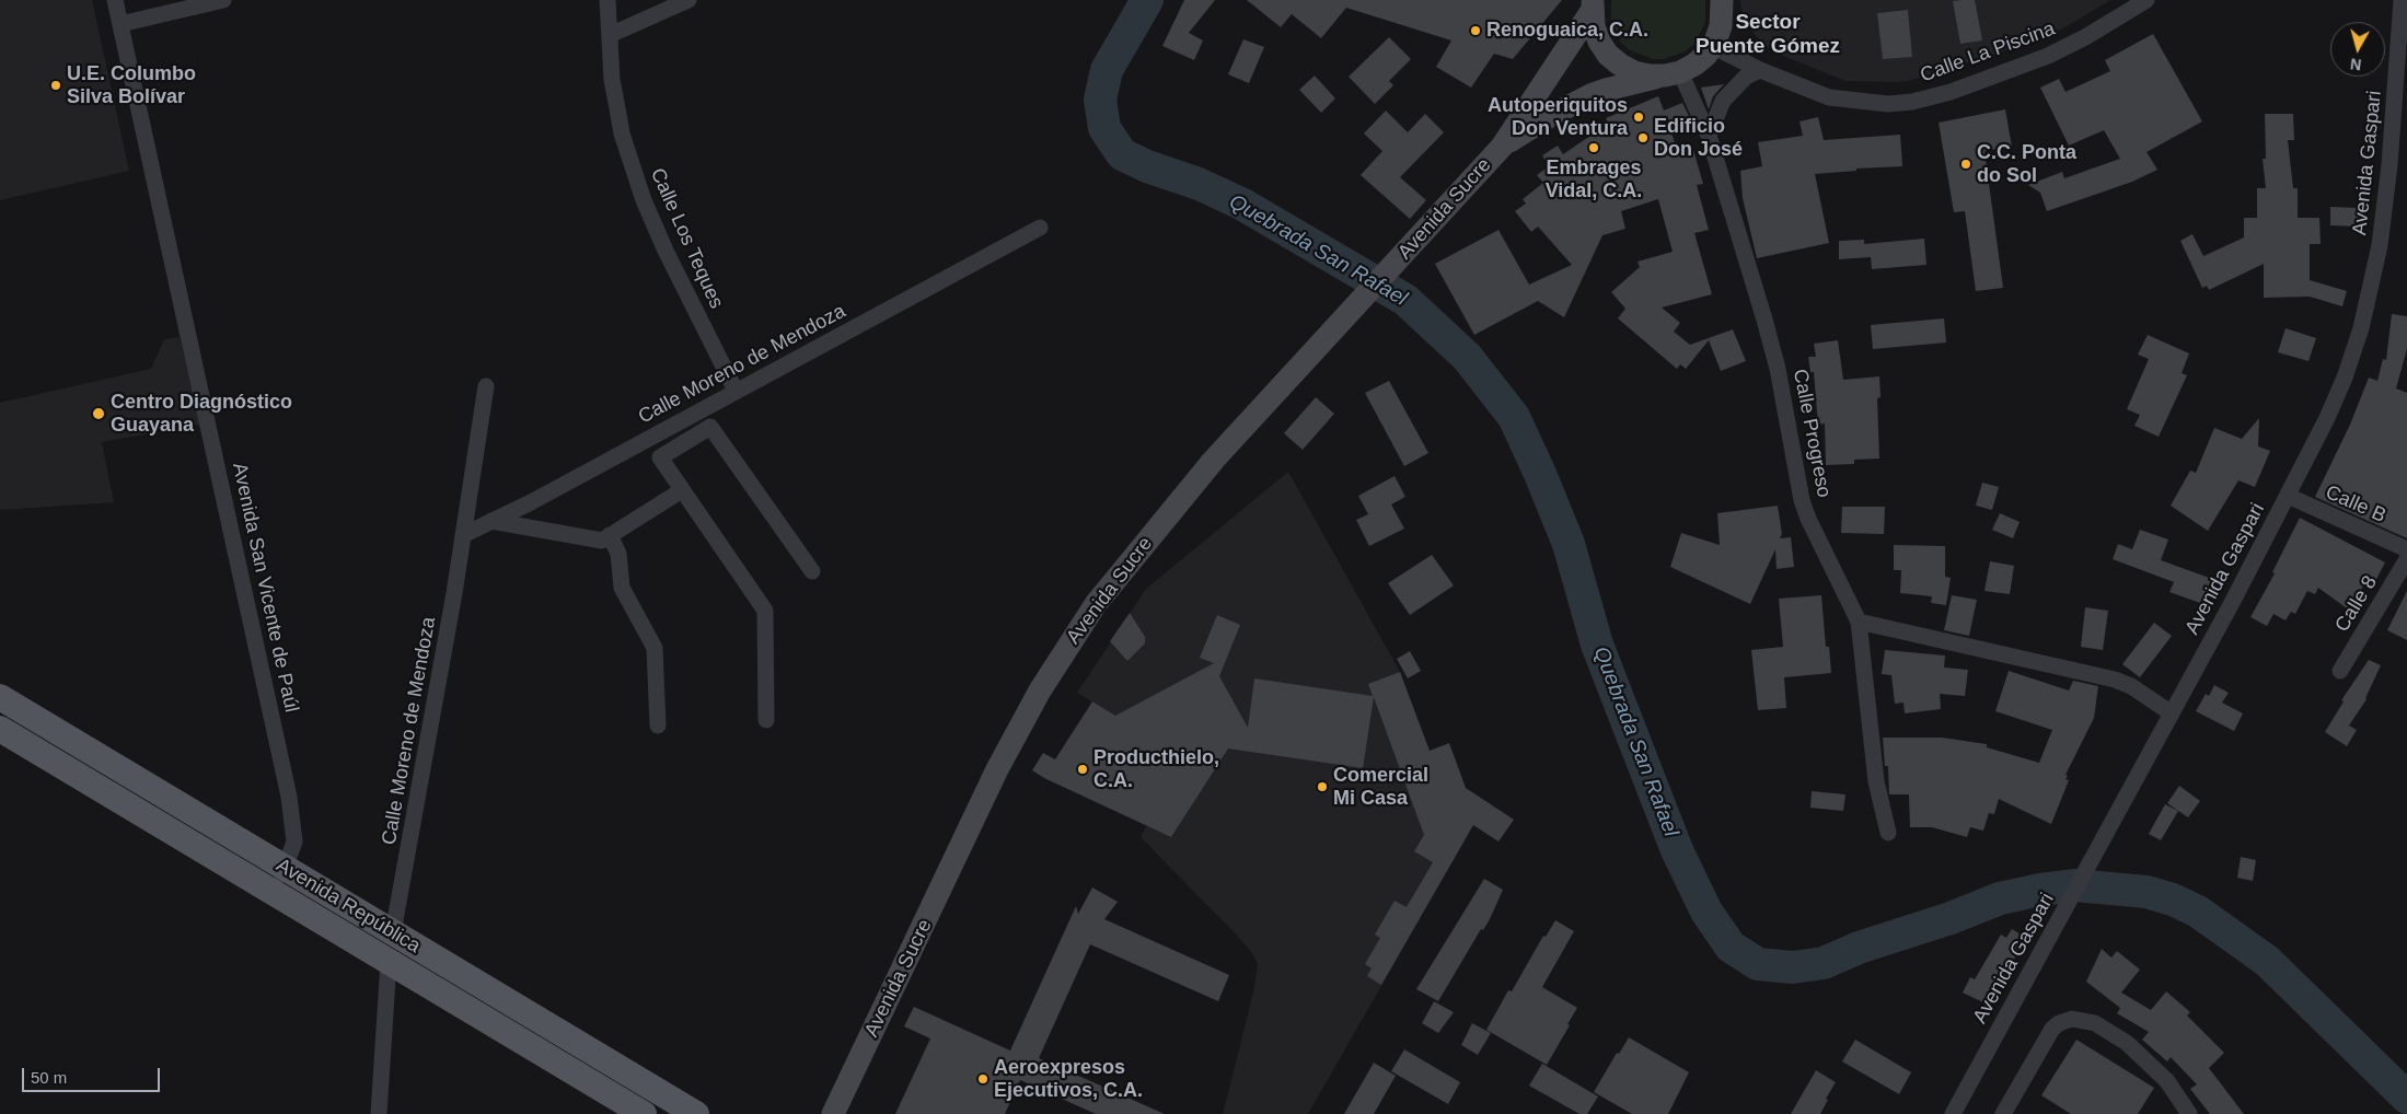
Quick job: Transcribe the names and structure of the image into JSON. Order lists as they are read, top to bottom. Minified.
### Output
{"streets":{"main road":["Avenida República"],"street":["Calle La Piscina","Avenida Gaspari","Avenida Sucre","Calle Los Teques","Calle Moreno de Mendoza","Calle Progreso","Calle B","Avenida San Vicente de Paúl","Calle 8"]},"crossings":[["Avenida Gaspari","Calle B"],["Avenida Sucre","Calle Progreso"],["Calle Los Teques","Calle Moreno de Mendoza"],["Calle Moreno de Mendoza","Avenida República"],["Avenida San Vicente de Paúl","Avenida República"]],"districts":["Sector Puente Gómez"],"water":["Quebrada San Rafael"],"places":["Renoguaica, C.A.","U.E. Columbo Silva Bolívar","Autoperiquitos Don Ventura","Edificio Don José","Embrages Vidal, C.A.","C.C. Ponta do Sol","Centro Diagnóstico Guayana","Producthielo, C.A.","Comercial Mi Casa","Aeroexpresos Ejecutivos, C.A."],"scale_bar":"50 m","north":"bottom"}
